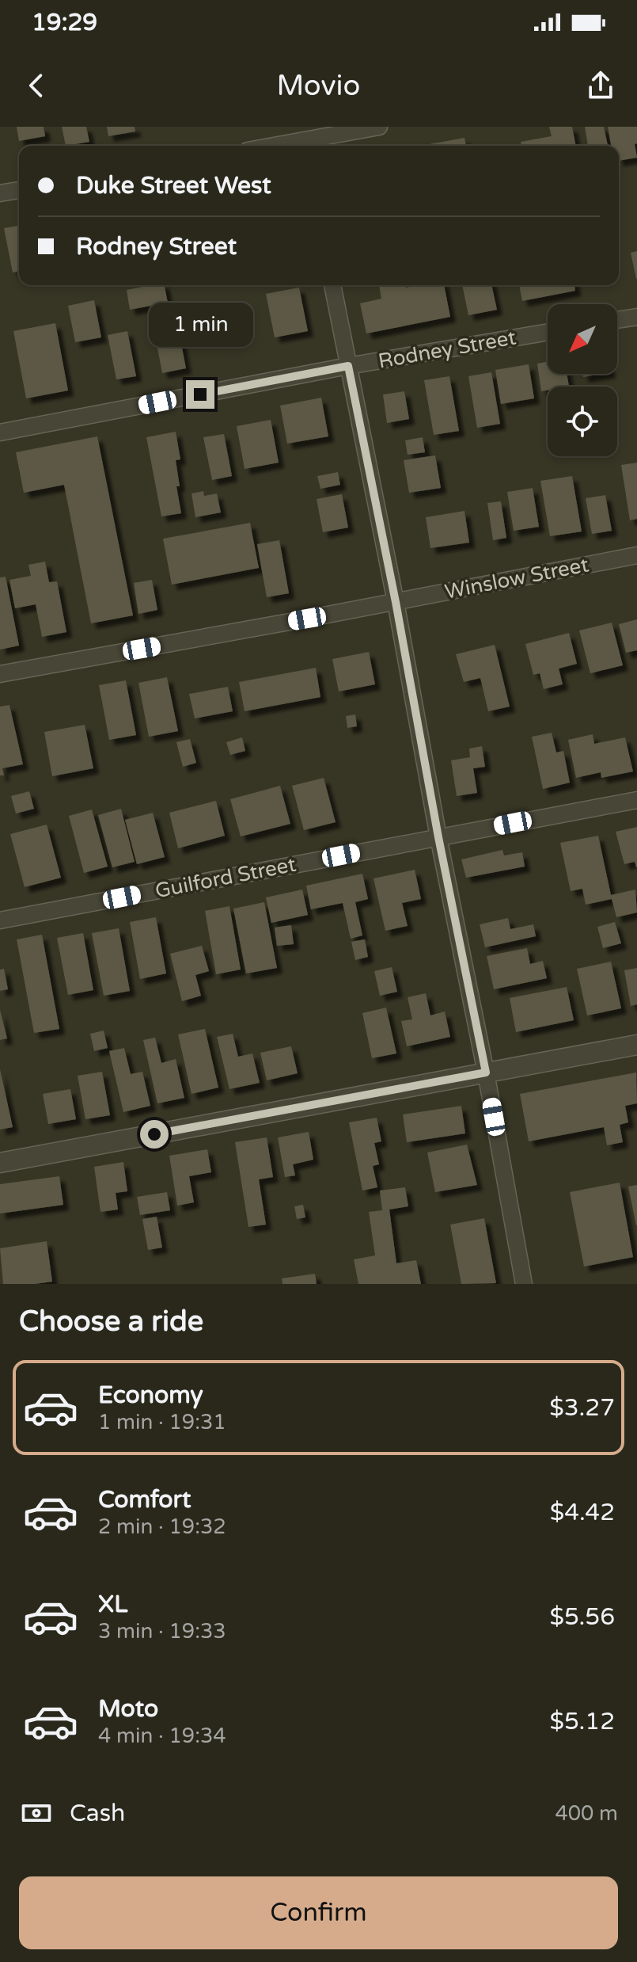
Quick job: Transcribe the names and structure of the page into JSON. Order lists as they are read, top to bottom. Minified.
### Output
{"streets":{"street":["Rodney Street","Winslow Street","Guilford Street"]},"north":"bottom left","page":{"status":"19:29","header":"Movio","banner":["Duke Street West","Rodney Street"],"bubble":"1 min","heading":"Choose a ride","list":[{"name":"Economy","note":"1 min · 19:31","value":"$3.27"},{"name":"Comfort","note":"2 min · 19:32","value":"$4.42"},{"name":"XL","note":"3 min · 19:33","value":"$5.56"},{"name":"Moto","note":"4 min · 19:34","value":"$5.12"}],"pay":["Cash","400 m"],"buttons":"Confirm"}}
